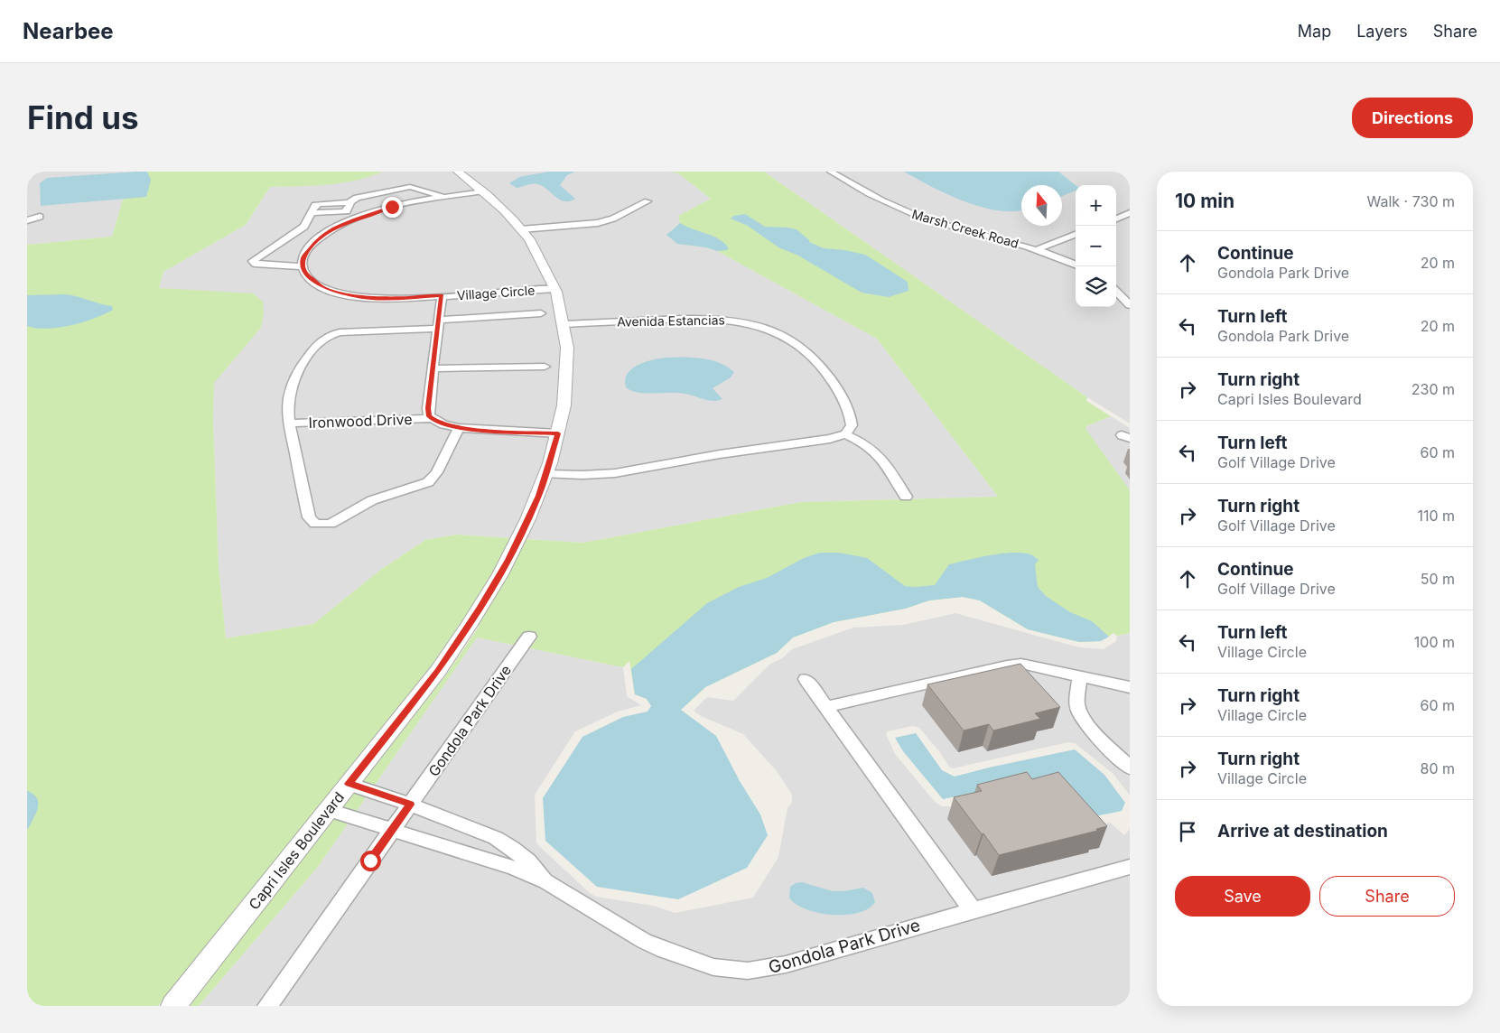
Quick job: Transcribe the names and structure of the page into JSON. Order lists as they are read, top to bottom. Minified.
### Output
{"streets":{"street":["Marsh Creek Road","Village Circle","Avenida Estancias","Ironwood Drive","Gondola Park Drive","Capri Isles Boulevard"]},"crossings":[["Village Circle","Capri Isles Boulevard"],["Avenida Estancias","Capri Isles Boulevard"],["Gondola Park Drive","Capri Isles Boulevard"]],"north":"top","page":{"header":"Nearbee","nav":["Map","Layers","Share"],"buttons":["Directions",["Save","Share"]],"title":"Find us","heading":["10 min","Walk · 730 m"],"map_buttons":["+","−"],"list":[["Continue","Gondola Park Drive","20 m"],["Turn left","Gondola Park Drive","20 m"],["Turn right","Capri Isles Boulevard","230 m"],["Turn left","Golf Village Drive","60 m"],["Turn right","Golf Village Drive","110 m"],["Continue","Golf Village Drive","50 m"],["Turn left","Village Circle","100 m"],["Turn right","Village Circle","60 m"],["Turn right","Village Circle","80 m"],"Arrive at destination"]}}
